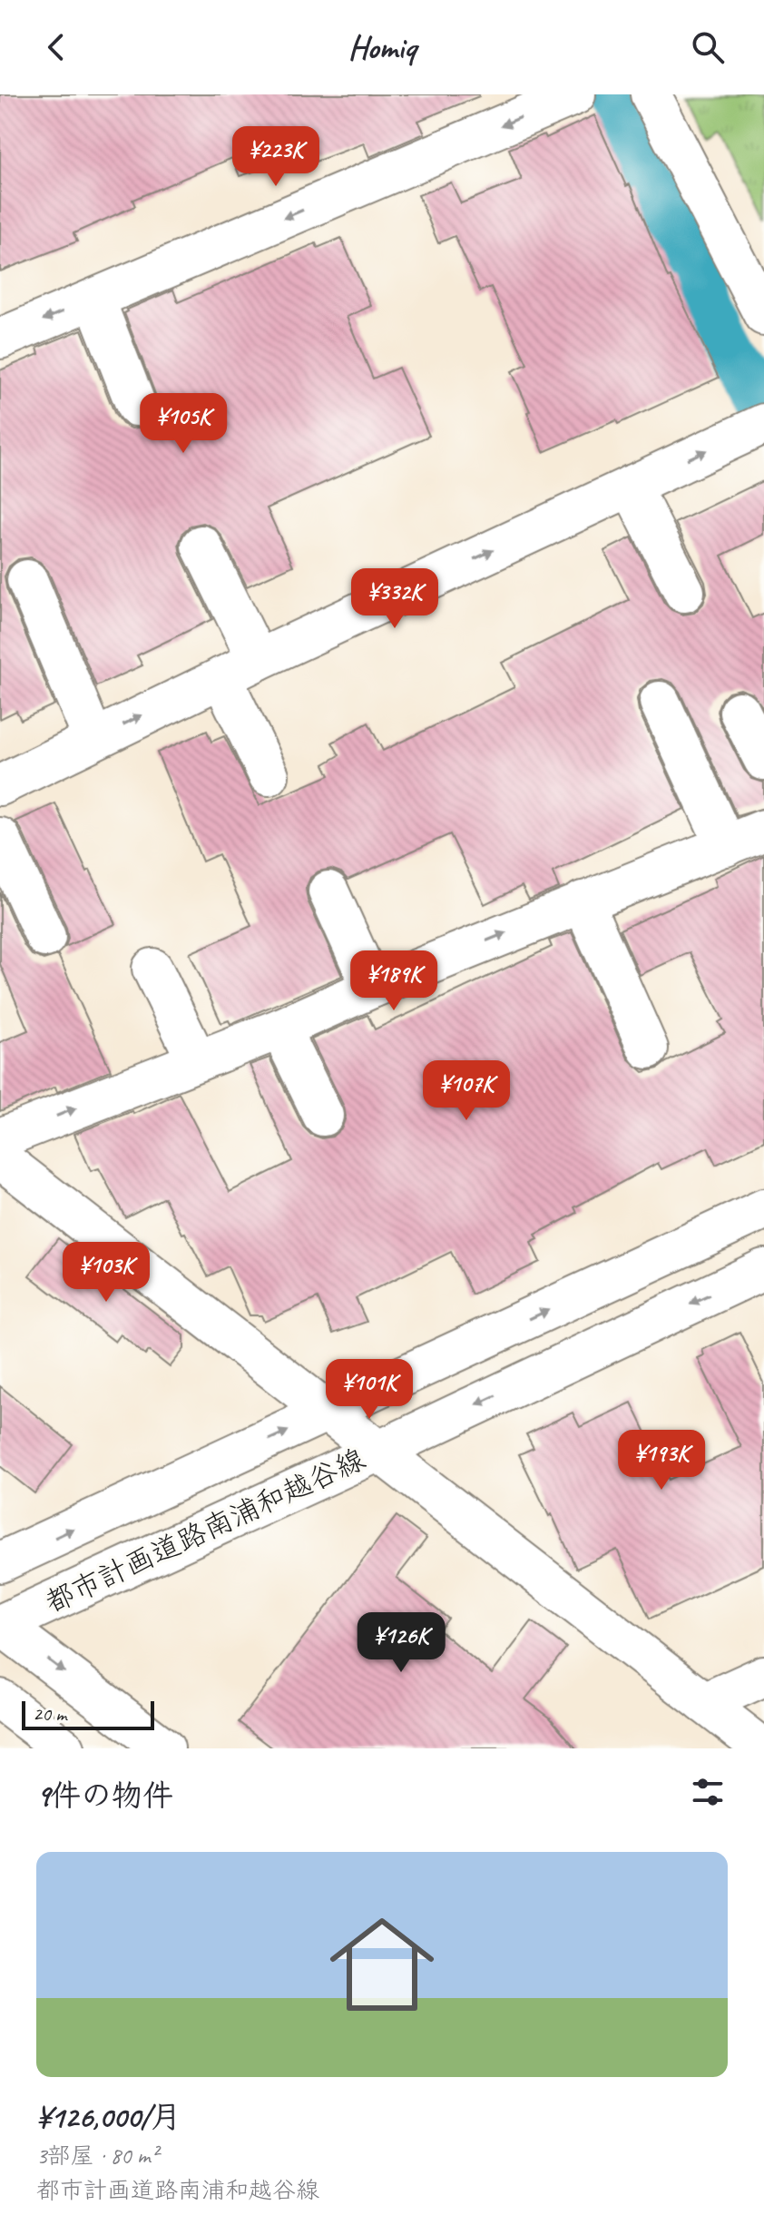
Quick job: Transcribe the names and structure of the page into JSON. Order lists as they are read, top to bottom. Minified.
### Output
{"streets":{"street":["都市計画道路南浦和越谷線"]},"scale_bar":"20 m","page":{"header":"Homiq","price":["¥223K","¥105K","¥332K","¥189K","¥107K","¥103K","¥101K","¥193K","¥126K"],"scale":"20 m","heading":"9件の物件","list":[{"name":"¥126,000/月","note":"3部屋 · 80 m² · 都市計画道路南浦和越谷線"}]}}
